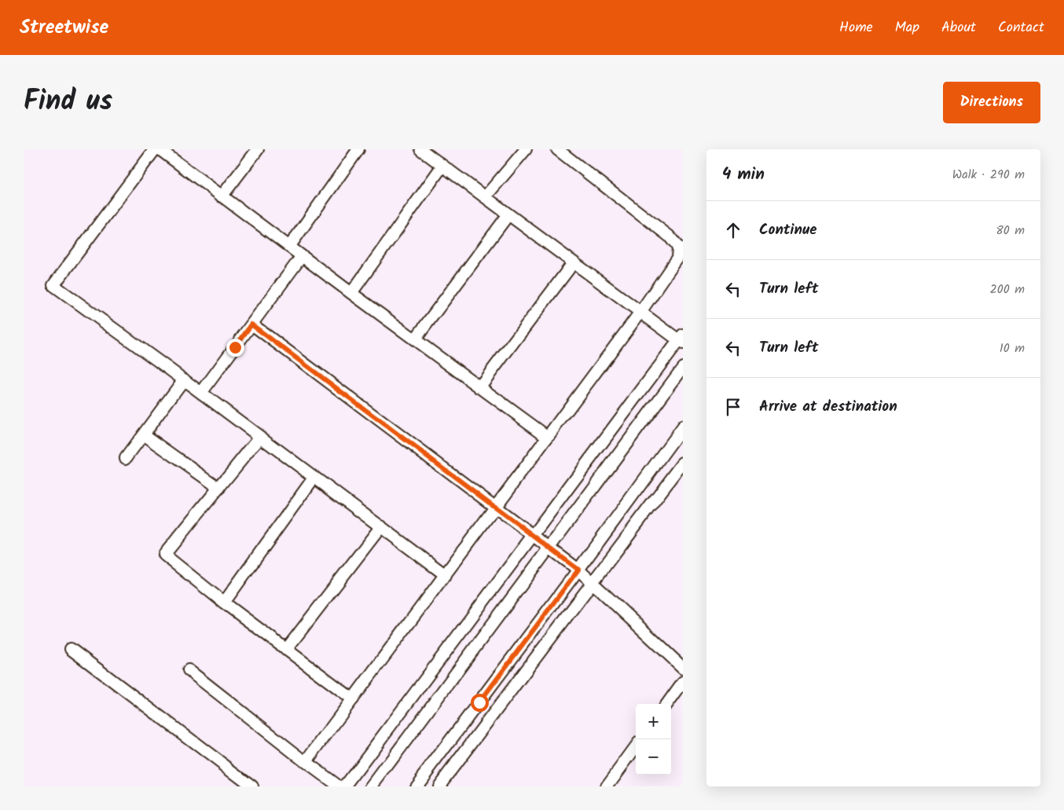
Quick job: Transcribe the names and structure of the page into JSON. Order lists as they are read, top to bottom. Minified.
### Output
{"page":{"header":"Streetwise","nav":["Home","Map","About","Contact"],"title":"Find us","buttons":"Directions","heading":["4 min","Walk · 290 m"],"list":[["Continue","80 m"],["Turn left","200 m"],["Turn left","10 m"],"Arrive at destination"],"map_buttons":["+","−"]}}
